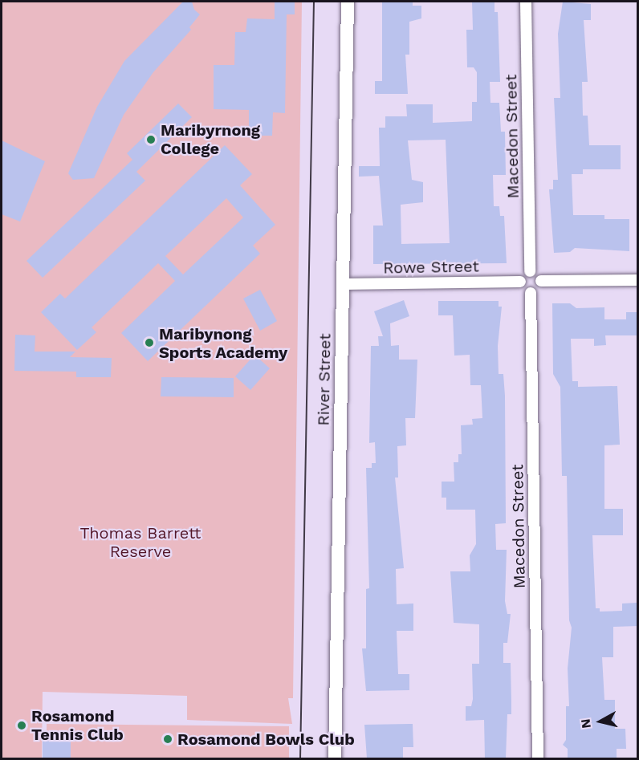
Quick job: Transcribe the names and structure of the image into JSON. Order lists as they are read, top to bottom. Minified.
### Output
{"streets":{"street":["Macedon Street","Rowe Street","River Street"]},"crossings":[["Macedon Street","Rowe Street"],["Rowe Street","River Street"]],"parks":["Thomas Barrett Reserve"],"places":["Maribyrnong College","Maribynong Sports Academy","Rosamond Tennis Club","Rosamond Bowls Club"],"north":"left"}
